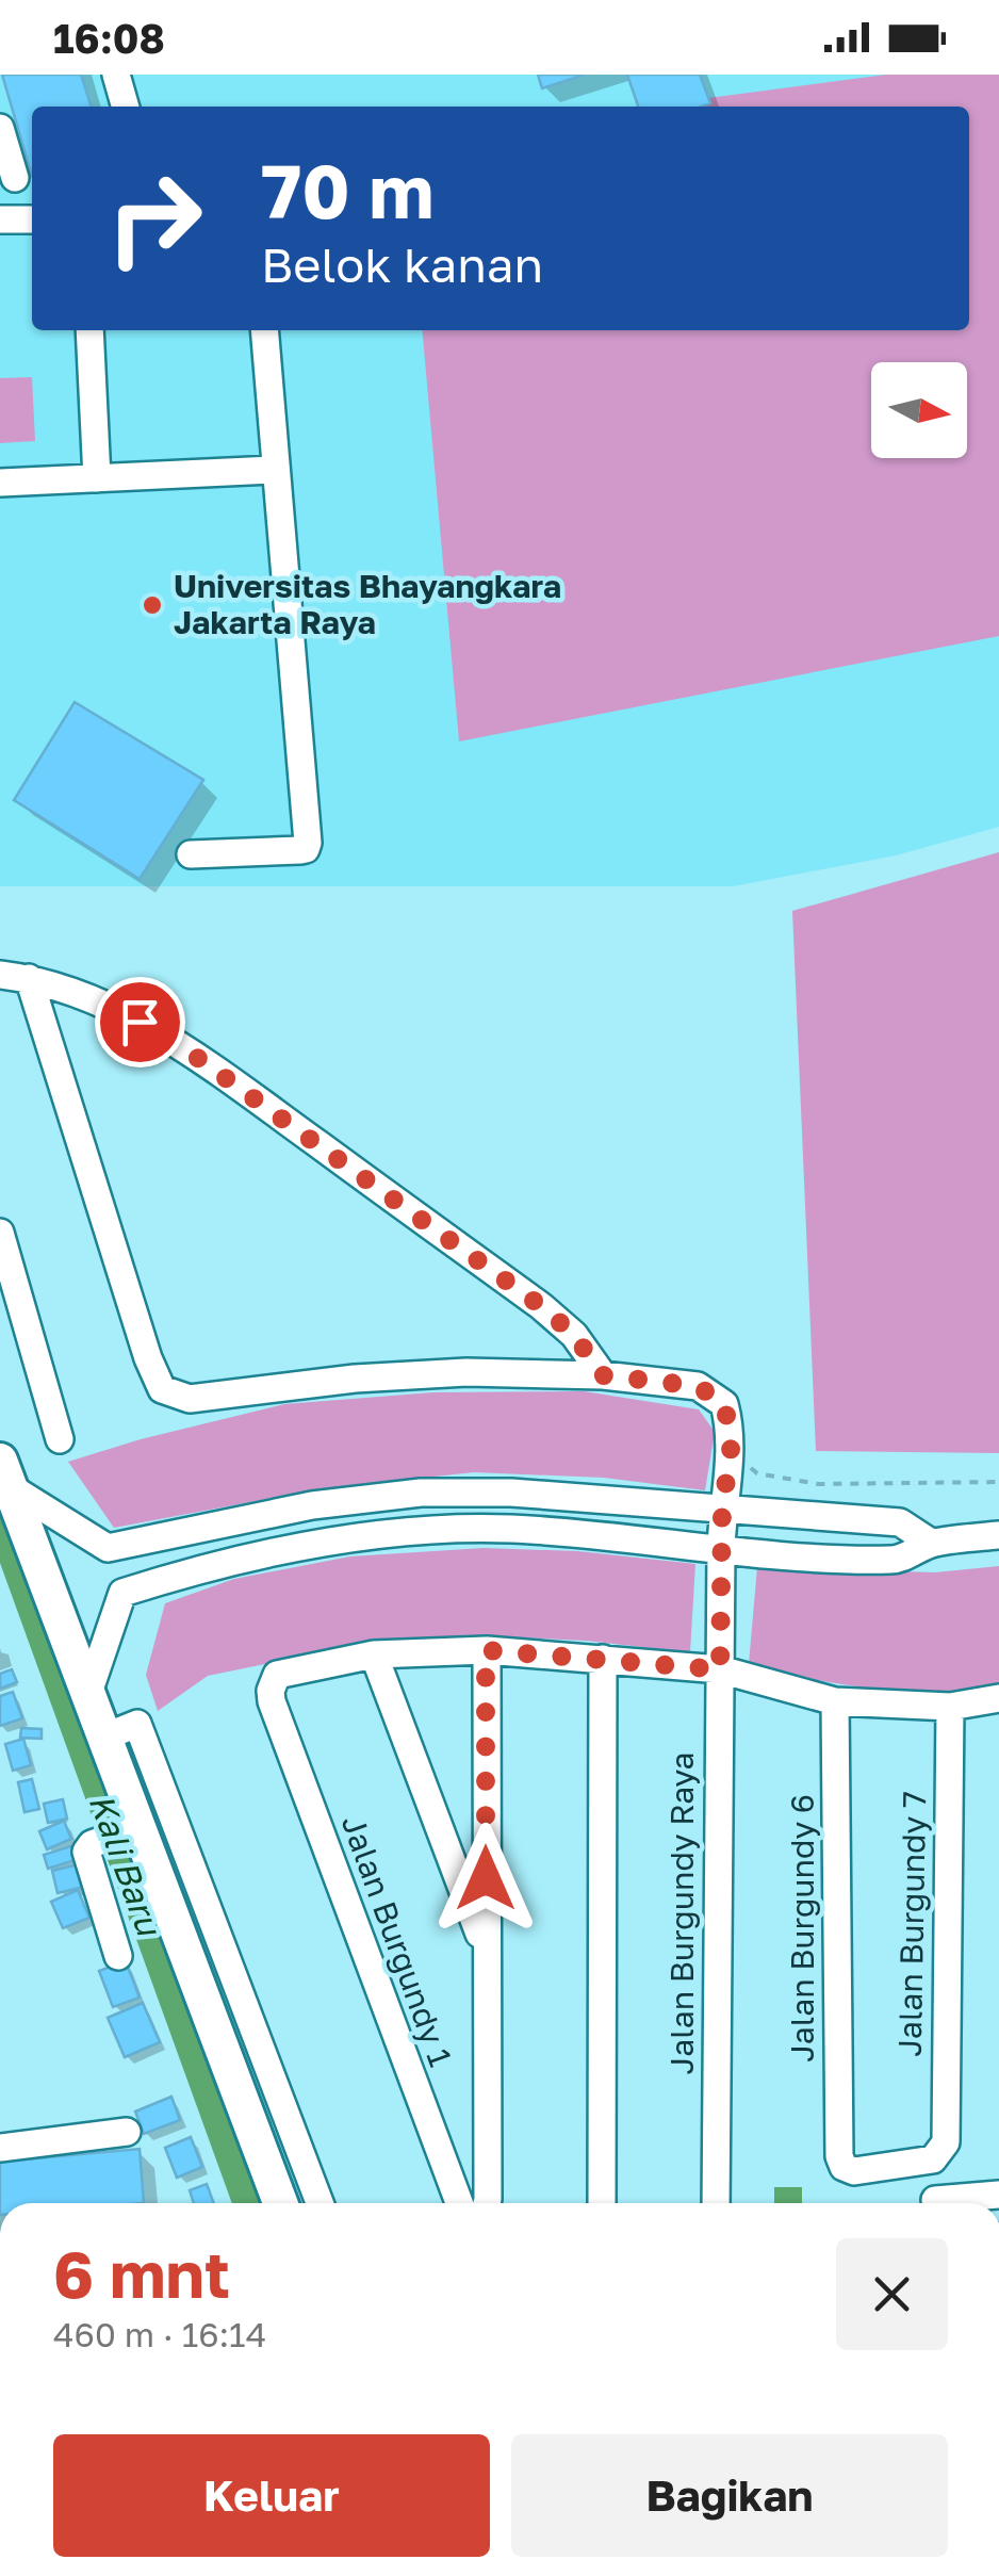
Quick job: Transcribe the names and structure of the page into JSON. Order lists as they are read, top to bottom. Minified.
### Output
{"streets":{"street":["Jalan Burgundy Raya","Jalan Burgundy 7","Jalan Burgundy 6","Jalan Burgundy 1"]},"crossings":[["Jalan Burgundy 7","Jalan Burgundy 6"]],"water":["Kali Baru"],"places":["Universitas Bhayangkara Jakarta Raya"],"north":"right","page":{"status":"16:08","turn":["70 m","Belok kanan"],"heading":["6 mnt","460 m · 16:14"],"buttons":["Keluar","Bagikan"]}}
